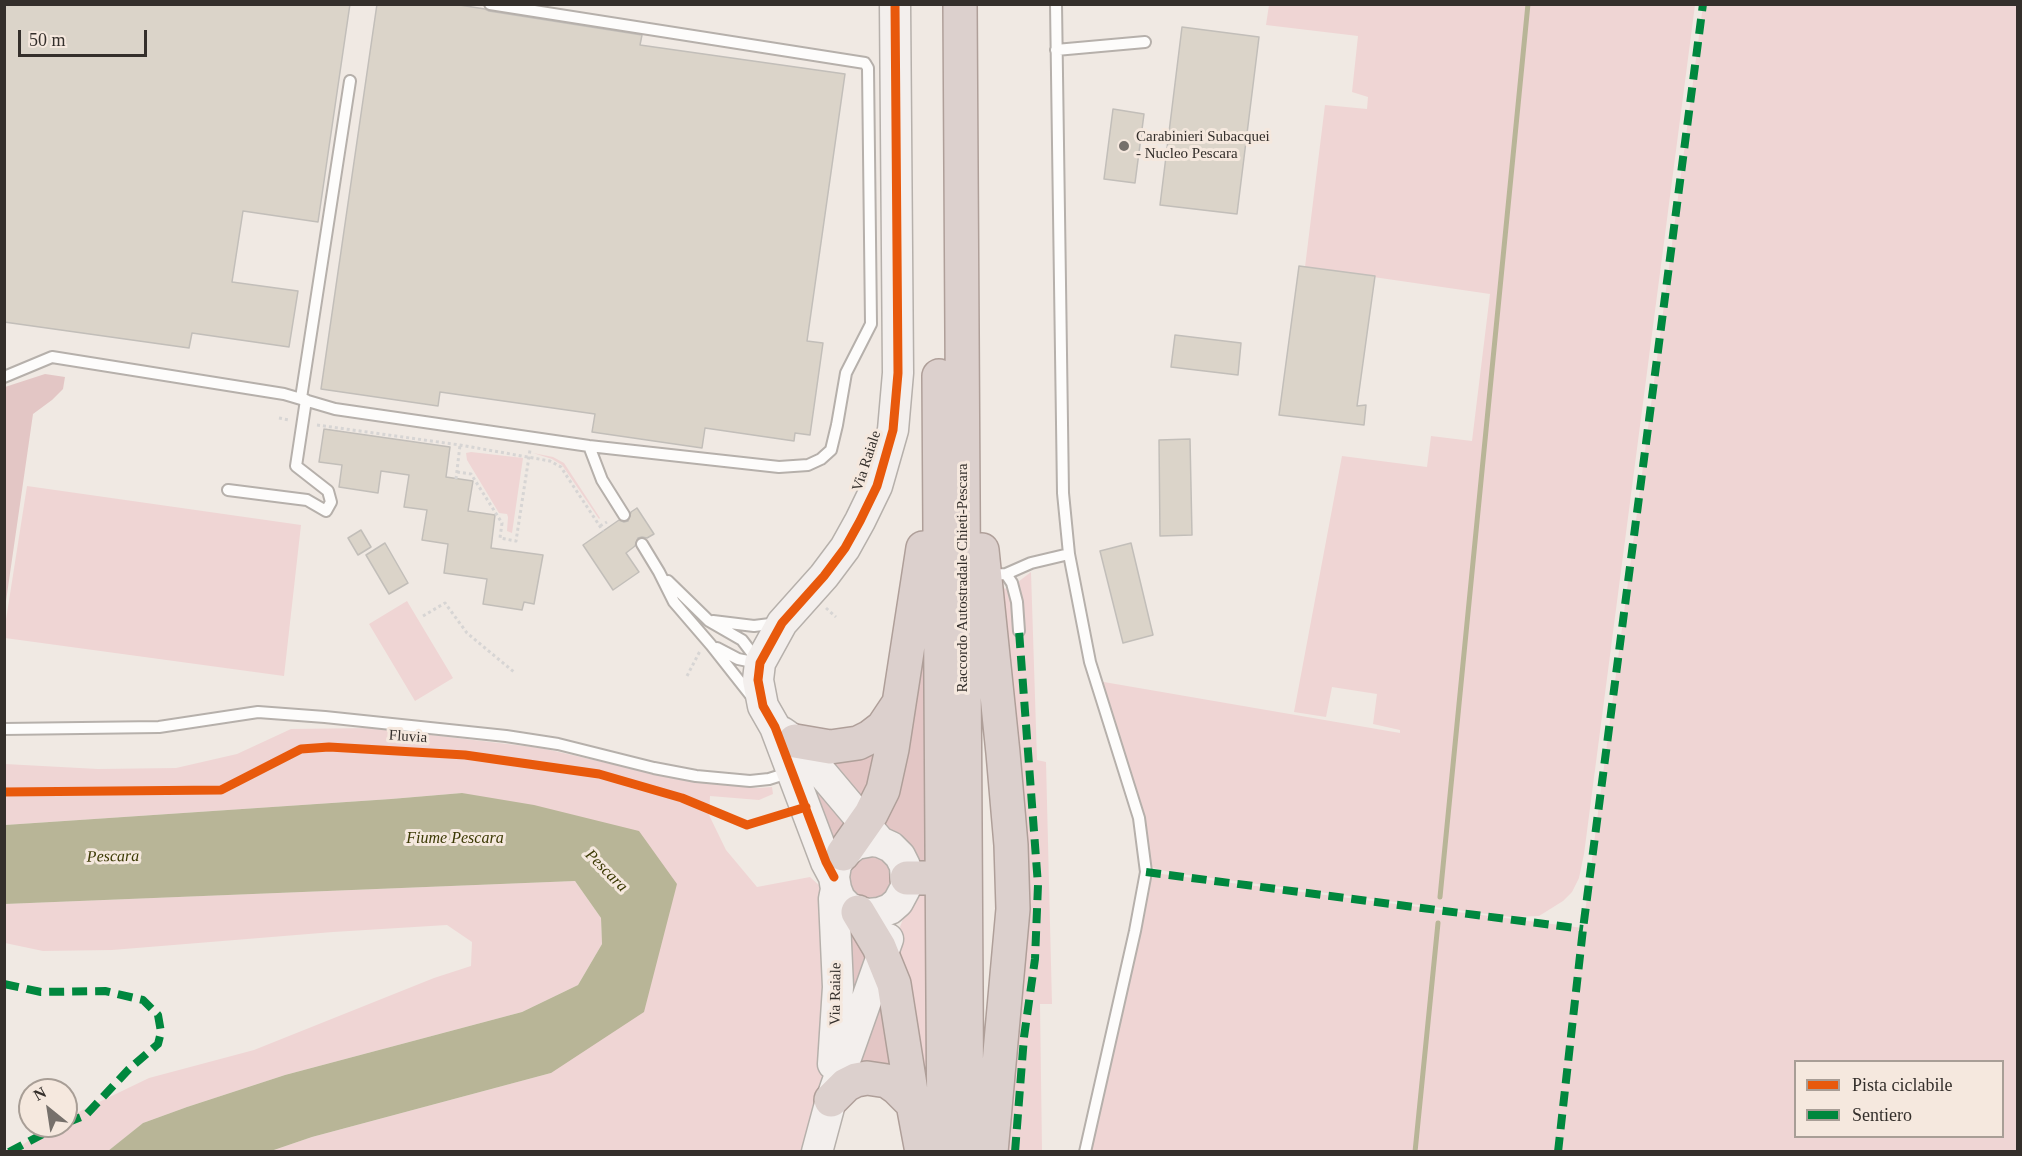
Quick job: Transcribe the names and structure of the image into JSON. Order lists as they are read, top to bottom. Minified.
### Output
{"streets":{"highway":["Raccordo Autostradale Chieti-Pescara"],"street":["Via Raiale"],"cycle path":["Fluvia"]},"water":["Fiume Pescara","Pescara"],"places":["Carabinieri Subacquei - Nucleo Pescara"],"legend":["Pista ciclabile","Sentiero"],"scale_bar":"50 m","north":"top left"}
